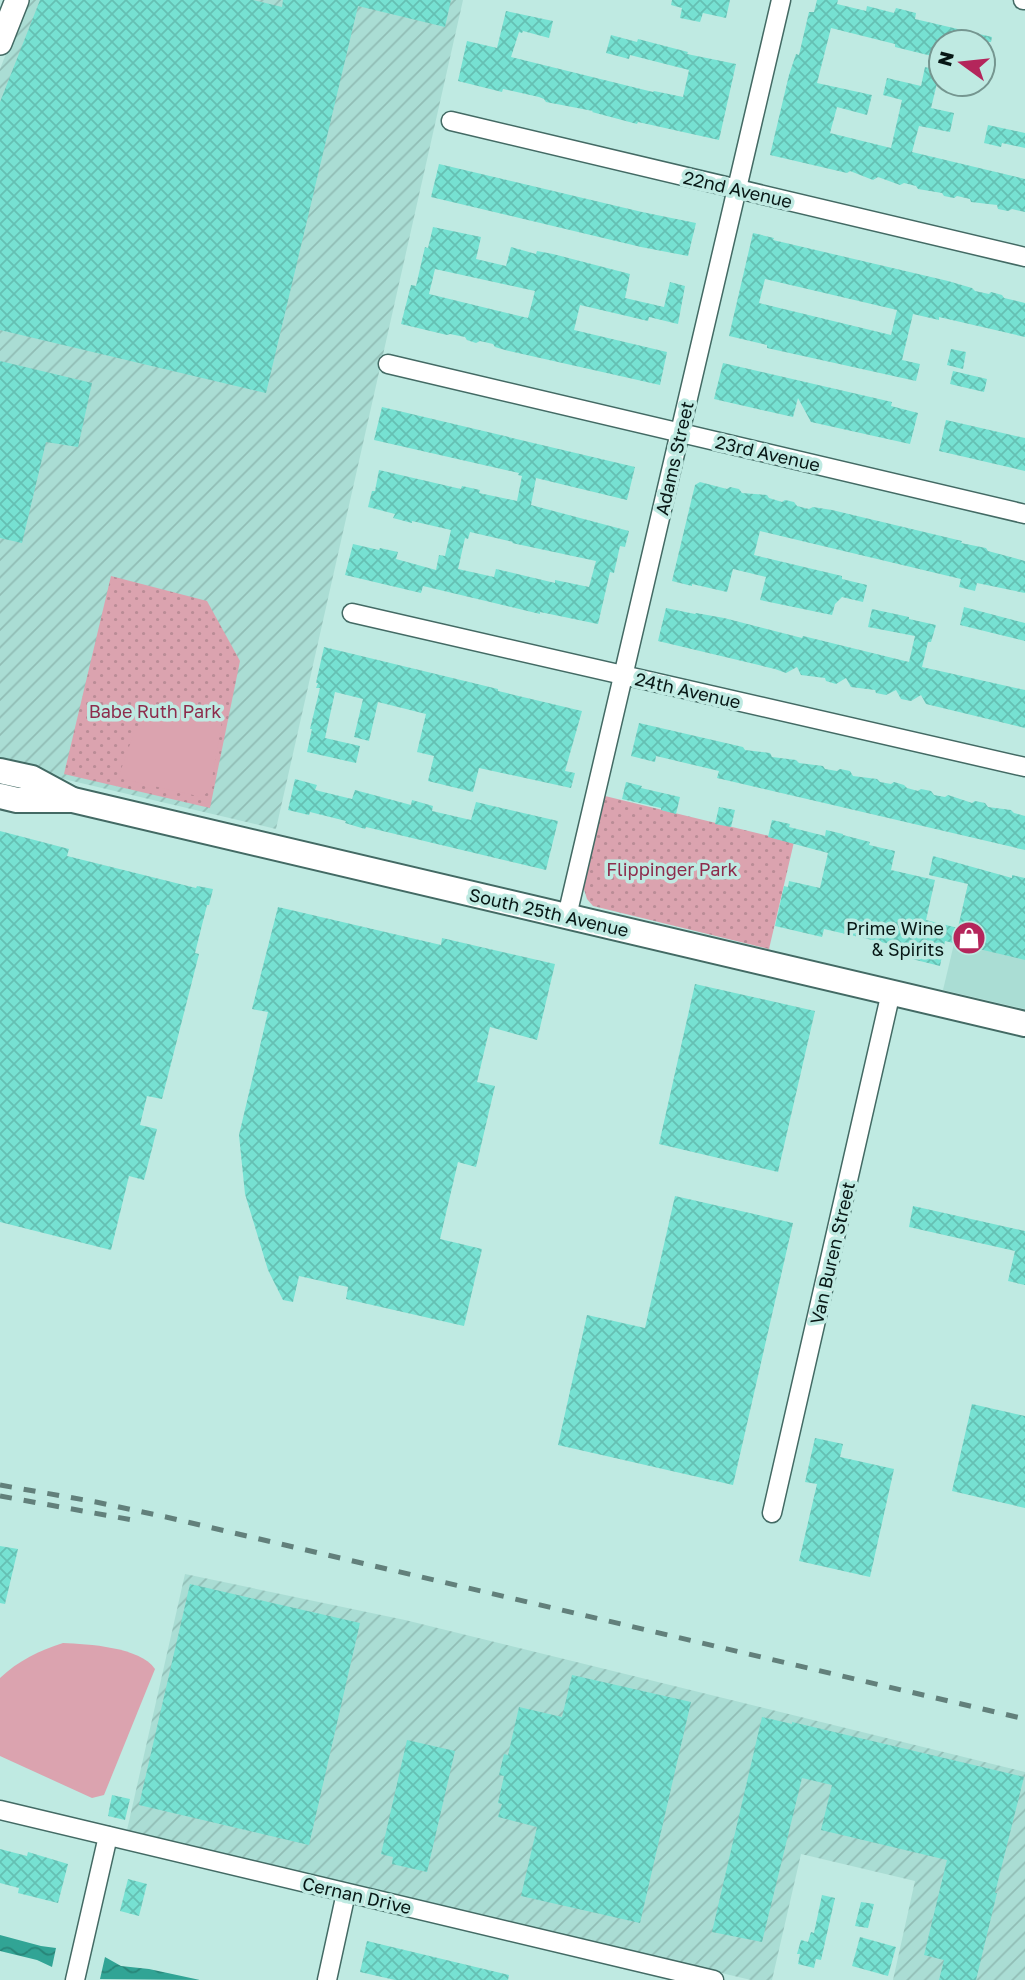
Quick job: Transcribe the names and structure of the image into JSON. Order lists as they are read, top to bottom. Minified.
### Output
{"streets":{"main road":["South 25th Avenue"],"street":["22nd Avenue","23rd Avenue","Adams Street","24th Avenue","Van Buren Street","Cernan Drive"]},"crossings":[["22nd Avenue","Adams Street"],["23rd Avenue","Adams Street"],["Adams Street","24th Avenue"],["Adams Street","South 25th Avenue"],["South 25th Avenue","Van Buren Street"]],"parks":["Babe Ruth Park","Flippinger Park"],"places":{"shop":["Prime Wine & Spirits"]},"north":"left"}
